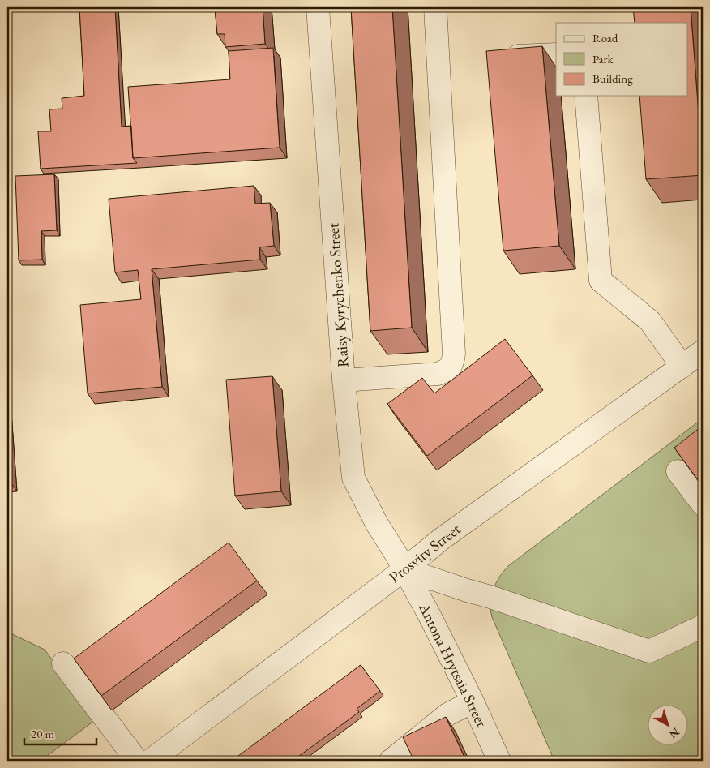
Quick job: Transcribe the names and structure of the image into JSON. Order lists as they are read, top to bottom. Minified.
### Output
{"streets":{"street":["Raisy Kyrychenko Street","Prosvity Street","Antona Hrytsaia Street"]},"crossings":[["Raisy Kyrychenko Street","Prosvity Street"],["Raisy Kyrychenko Street","Antona Hrytsaia Street"],["Prosvity Street","Antona Hrytsaia Street"]],"legend":["Road","Park","Building"],"scale_bar":"20 m","north":"bottom right"}
